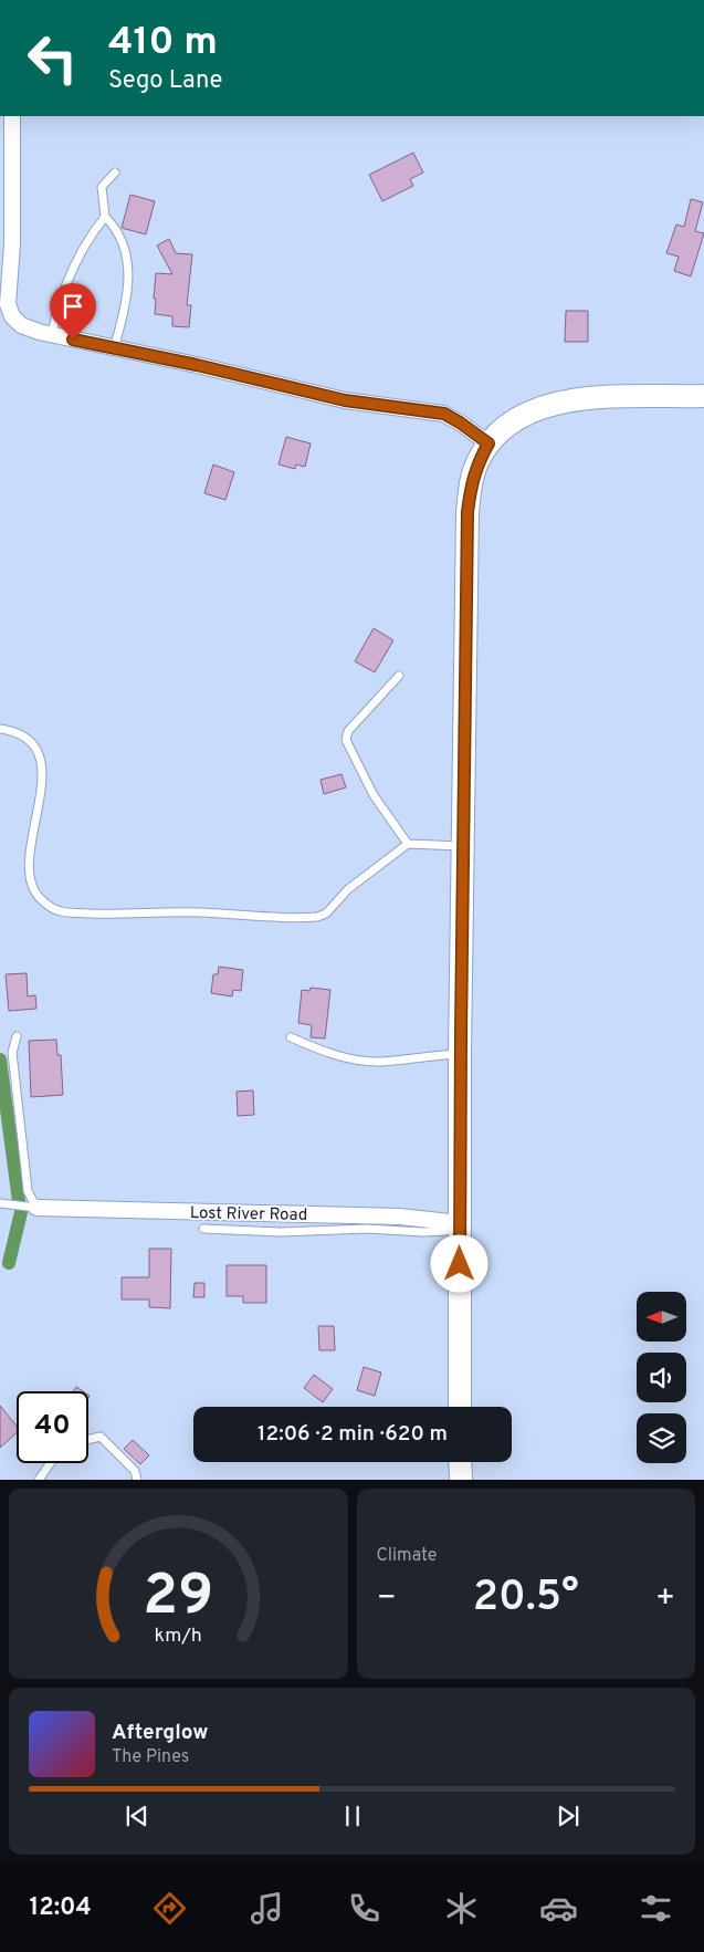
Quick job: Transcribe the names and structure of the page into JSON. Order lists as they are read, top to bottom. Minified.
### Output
{"streets":{"street":["Lost River Road"]},"north":"left","page":{"turn":["410 m","Sego Lane"],"limit":"40","trip":"12:06 · 2 min · 620 m","tile":"Climate","heat":["−","20.5°","+"],"song":["Afterglow","The Pines"],"tabs":"12:04","gauge":["29","km/h"]}}
